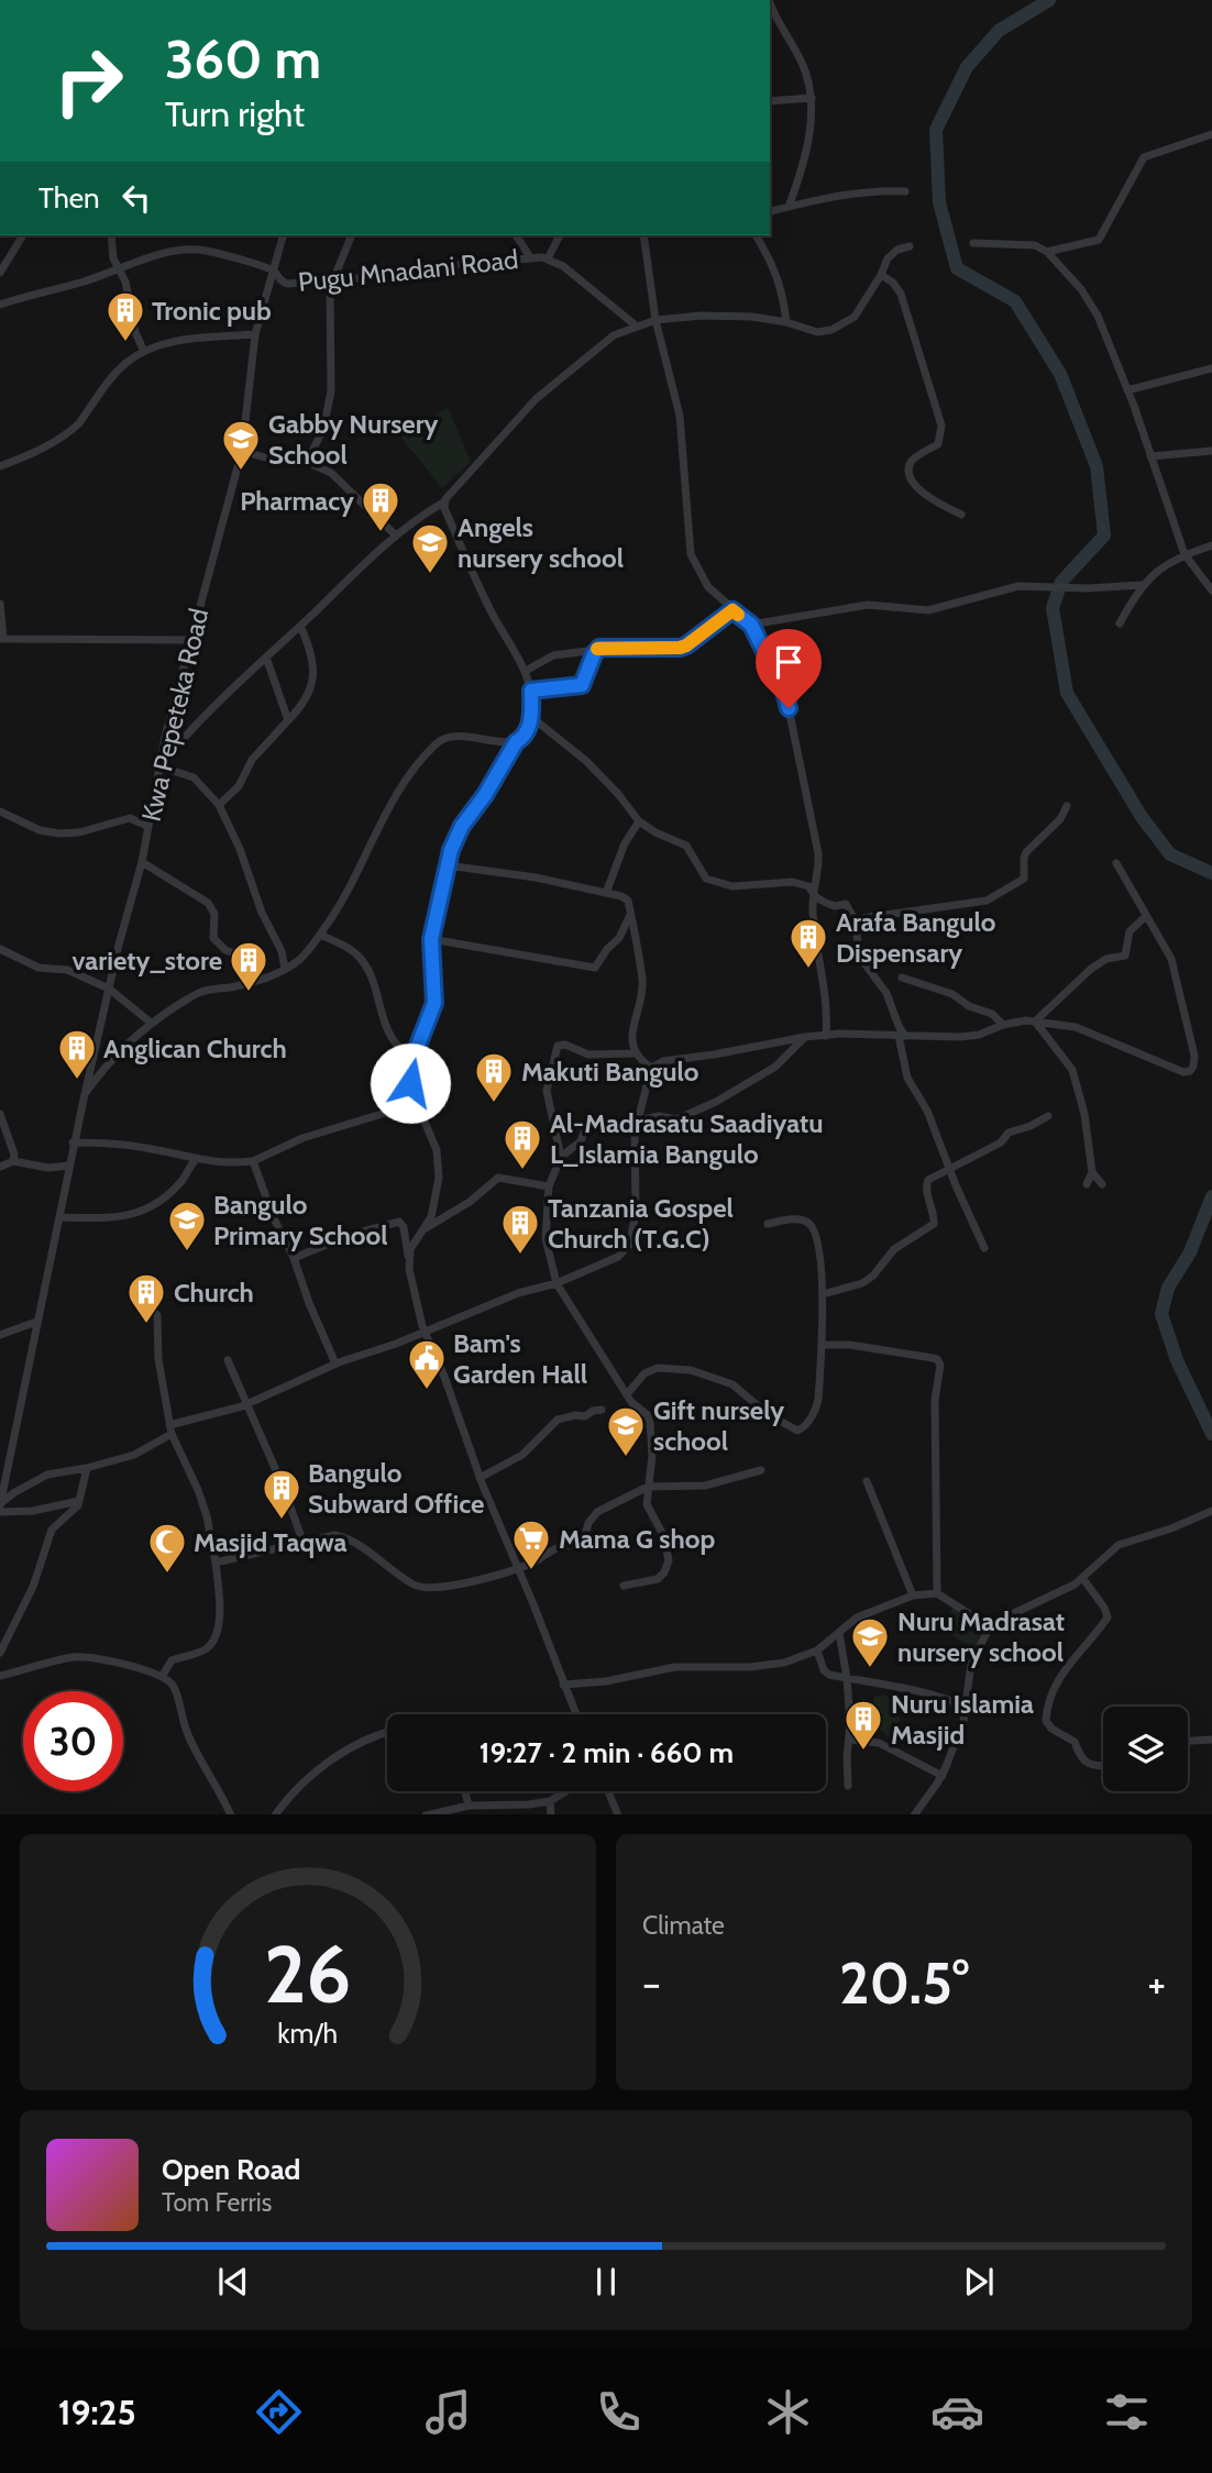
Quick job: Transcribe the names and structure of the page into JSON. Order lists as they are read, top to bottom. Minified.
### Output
{"streets":{"street":["Pugu Mnadani Road","Kwa Pepeteka Road"]},"crossings":[["Pugu Mnadani Road","Kwa Pepeteka Road"]],"places":{"building":["Tronic pub","Pharmacy","Arafa Bangulo Dispensary","variety_store","Anglican Church","Makuti Bangulo","Al-Madrasatu Saadiyatu L_Islamia Bangulo","Tanzania Gospel Church (T.G.C)","Church","Bangulo Subward Office","Nuru Islamia Masjid"],"school or university":["Gabby Nursery School","Angels nursery school","Bangulo Primary School","Gift nursely school","Nuru Madrasat nursery school"],"public building":["Bam's Garden Hall"],"supermarket":["Mama G shop"],"mosque":["Masjid Taqwa"]},"page":{"turn":["360 m","Turn right"],"then":"Then","limit":"30","trip":"19:27 · 2 min · 660 m","tile":"Climate","heat":["−","20.5°","+"],"song":["Open Road","Tom Ferris"],"tabs":"19:25","gauge":["26","km/h"]}}
